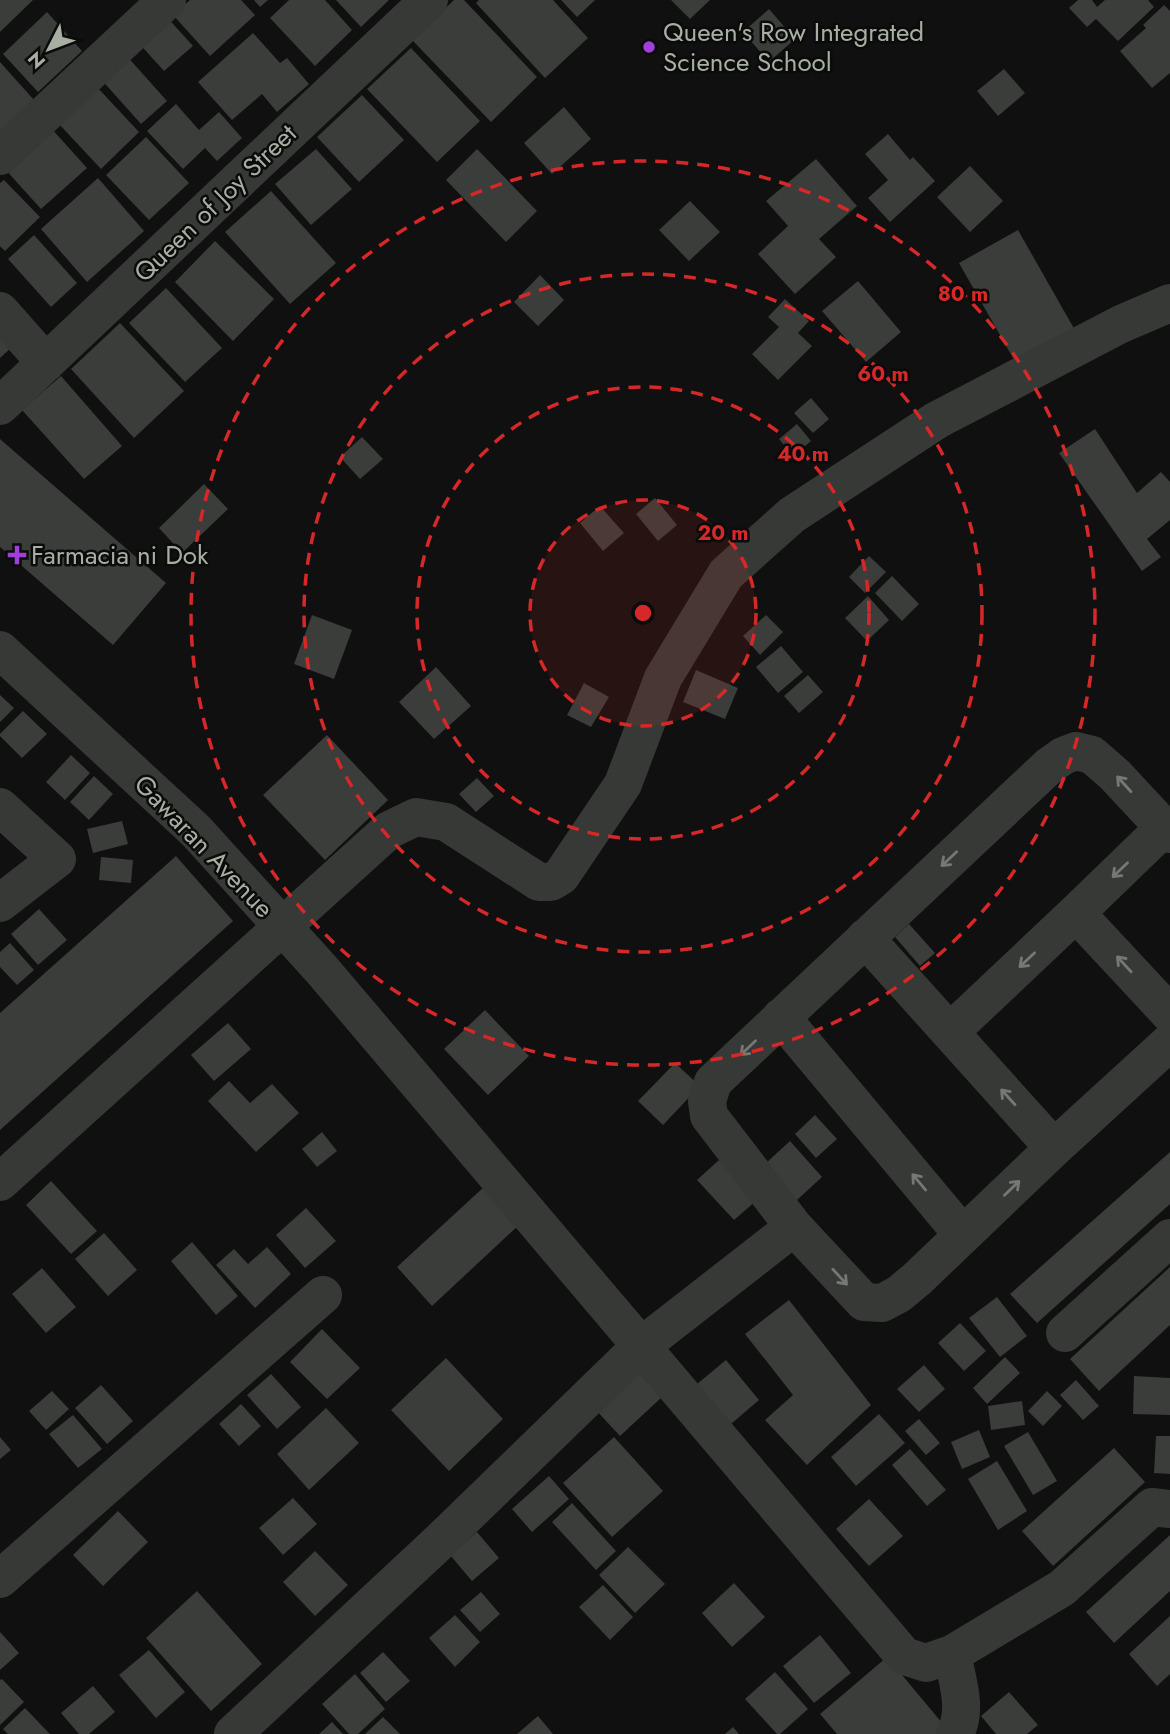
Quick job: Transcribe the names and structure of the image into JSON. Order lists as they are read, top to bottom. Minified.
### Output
{"streets":{"street":["Queen of Joy Street","Gawaran Avenue"]},"places":{"other":["Queen's Row Integrated Science School"],"health":["Farmacia ni Dok"]},"north":"bottom left","rings":["80 m","60 m","40 m","20 m"]}
